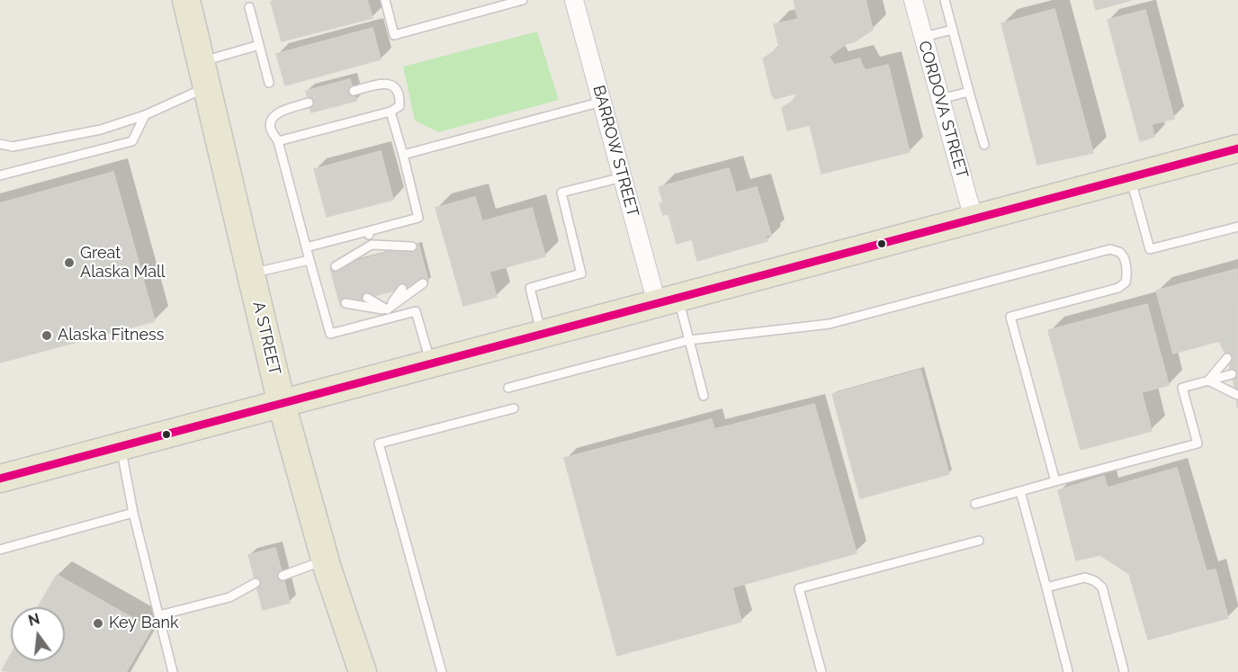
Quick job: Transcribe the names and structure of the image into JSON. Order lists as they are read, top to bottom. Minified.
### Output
{"streets":{"main road":["A STREET"],"street":["CORDOVA STREET","BARROW STREET"]},"places":["Great Alaska Mall","Alaska Fitness","Key Bank"],"north":"top"}
